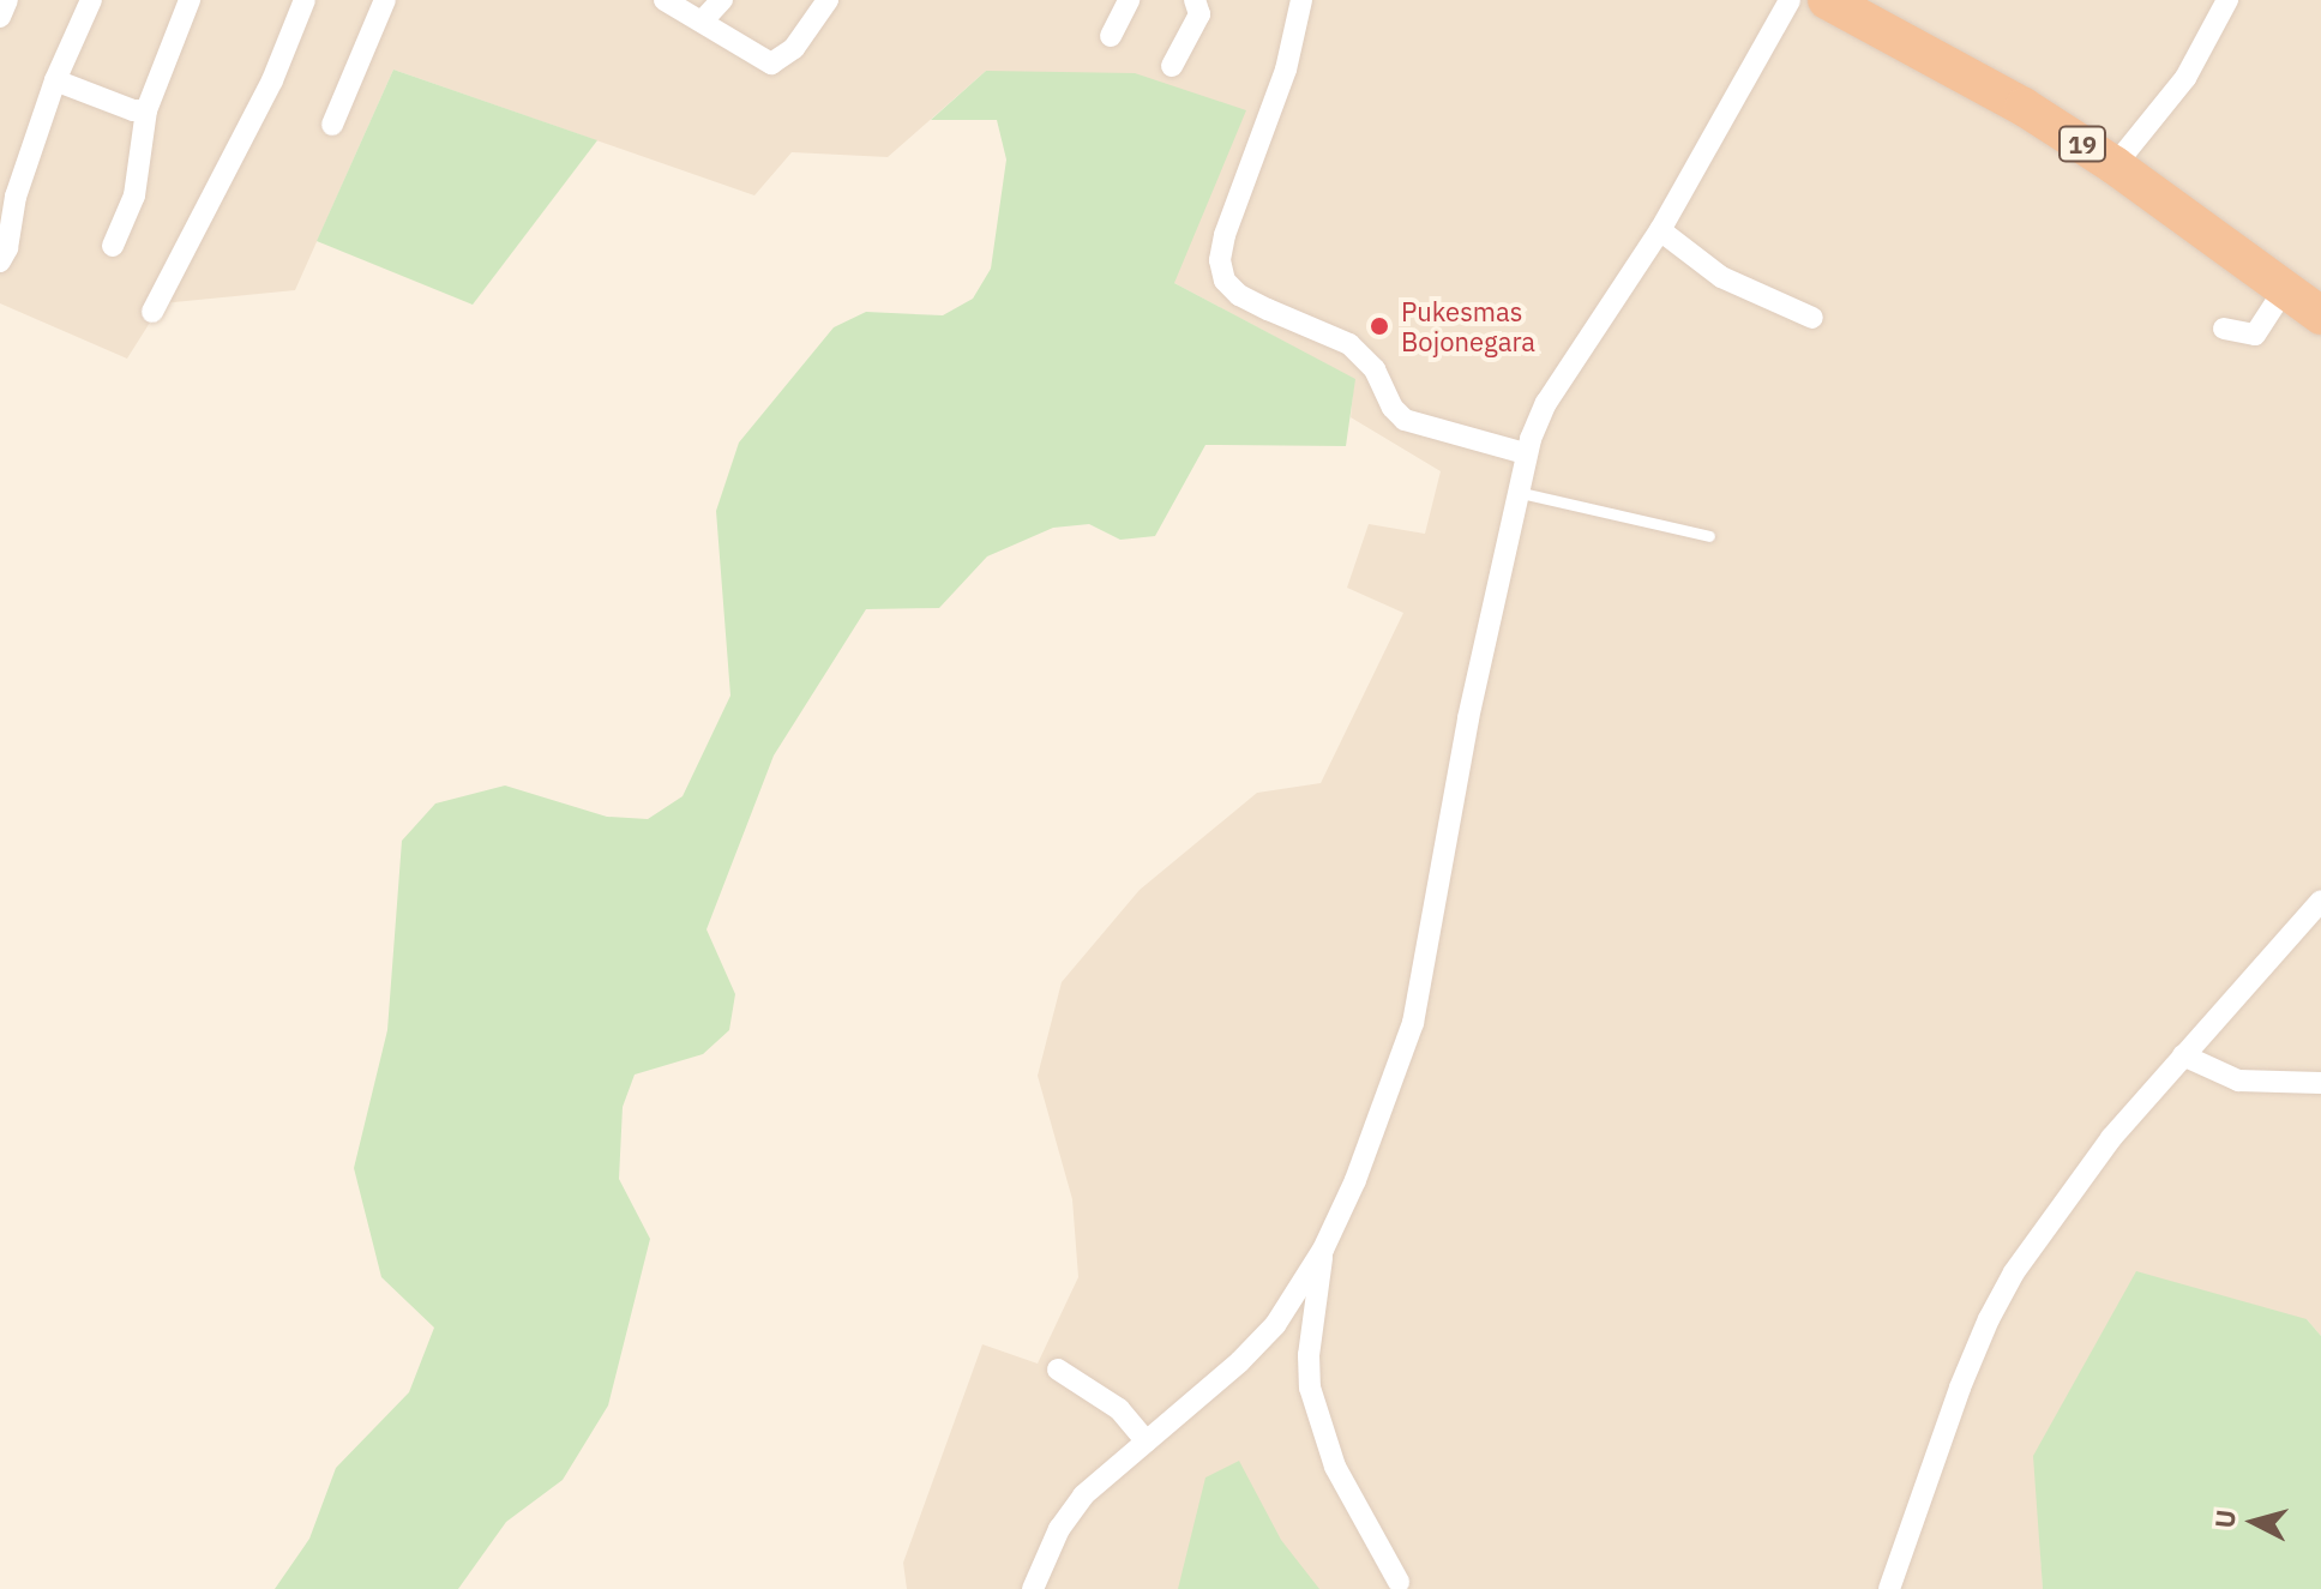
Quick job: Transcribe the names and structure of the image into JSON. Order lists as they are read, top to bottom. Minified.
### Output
{"streets":{"highway":["19"]},"places":["Pukesmas Bojonegara"],"north":"left"}
